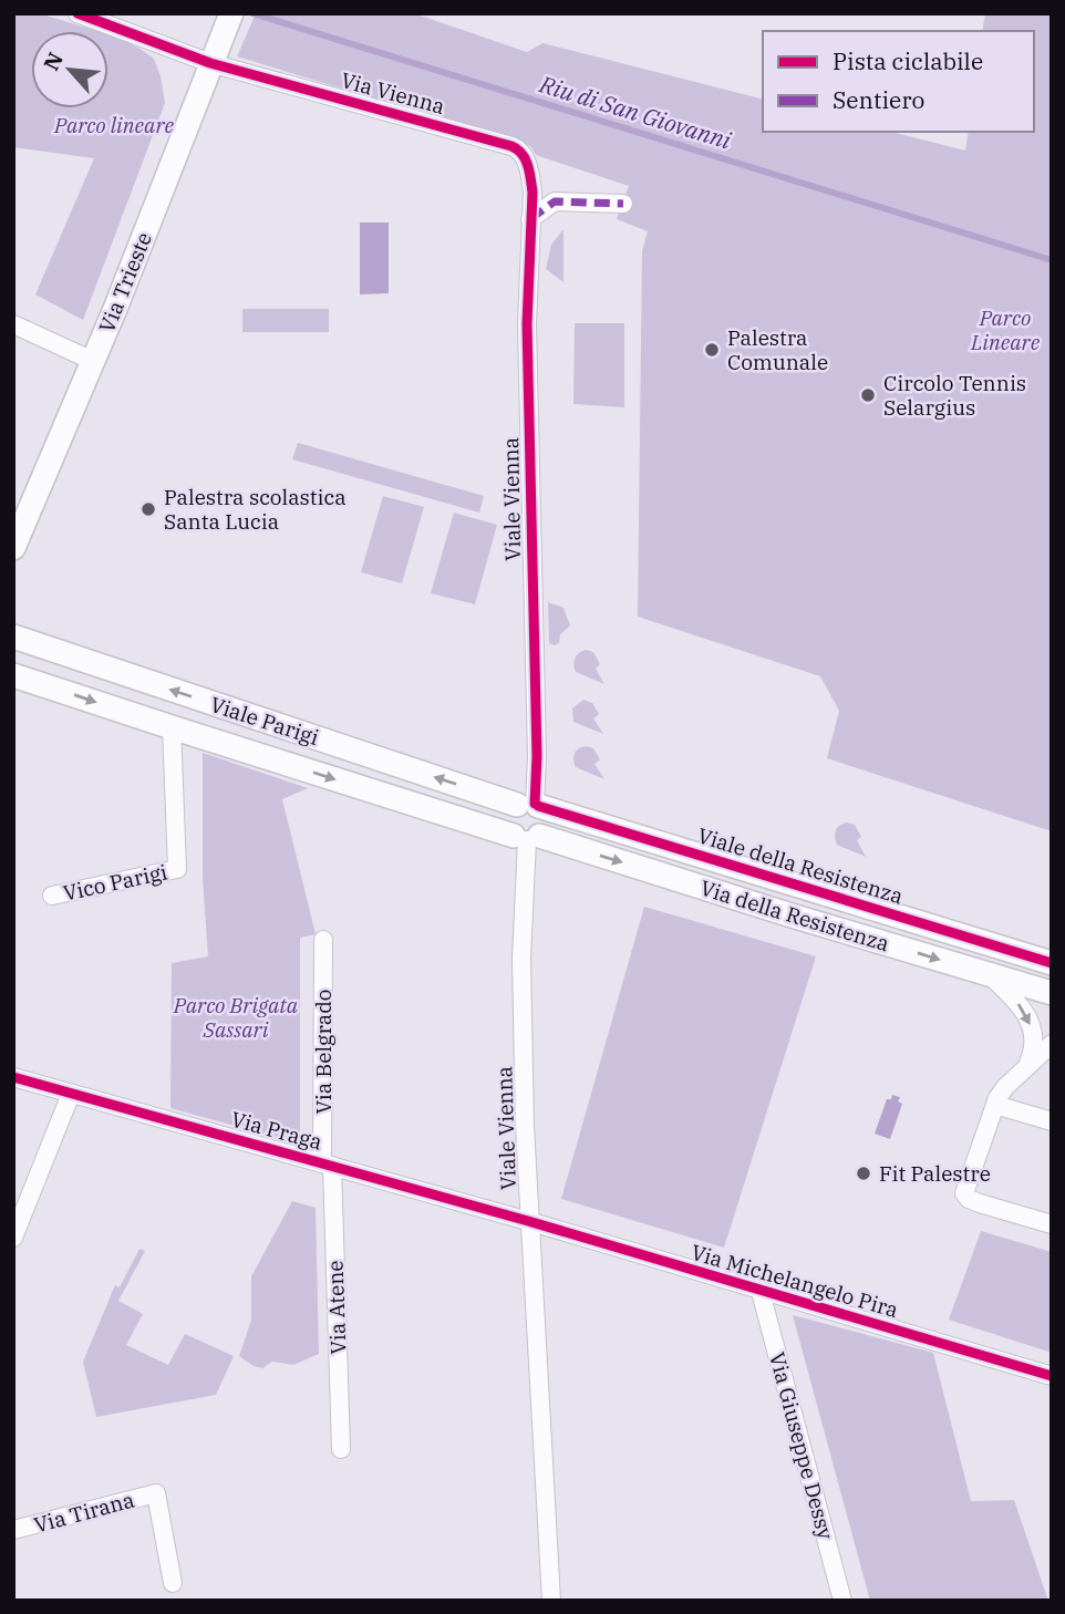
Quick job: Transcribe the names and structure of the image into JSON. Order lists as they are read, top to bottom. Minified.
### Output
{"streets":{"street":["Via Vienna","Via Trieste","Viale Vienna","Viale Parigi","Viale della Resistenza","Vico Parigi","Via della Resistenza","Via Belgrado","Via Praga","Via Michelangelo Pira","Via Atene","Via Giuseppe Dessy","Via Tirana"]},"crossings":[["Via Vienna","Via Trieste"],["Via Vienna","Viale Vienna"],["Viale Vienna","Viale Parigi"],["Viale Vienna","Viale della Resistenza"],["Viale Vienna","Via della Resistenza"],["Viale Vienna","Via Praga"],["Viale Vienna","Via Michelangelo Pira"],["Viale Parigi","Viale della Resistenza"],["Viale Parigi","Vico Parigi"],["Viale Parigi","Via della Resistenza"],["Viale della Resistenza","Via della Resistenza"],["Via Belgrado","Via Praga"],["Via Belgrado","Via Atene"],["Via Praga","Via Michelangelo Pira"],["Via Praga","Via Atene"],["Via Michelangelo Pira","Via Giuseppe Dessy"]],"one_way":["Via della Resistenza"],"water":["Riu di San Giovanni"],"parks":["Parco lineare","Parco Lineare","Parco Brigata Sassari"],"places":["Palestra Comunale","Circolo Tennis Selargius","Palestra scolastica Santa Lucia","Fit Palestre"],"legend":["Pista ciclabile","Sentiero"],"north":"top left"}
